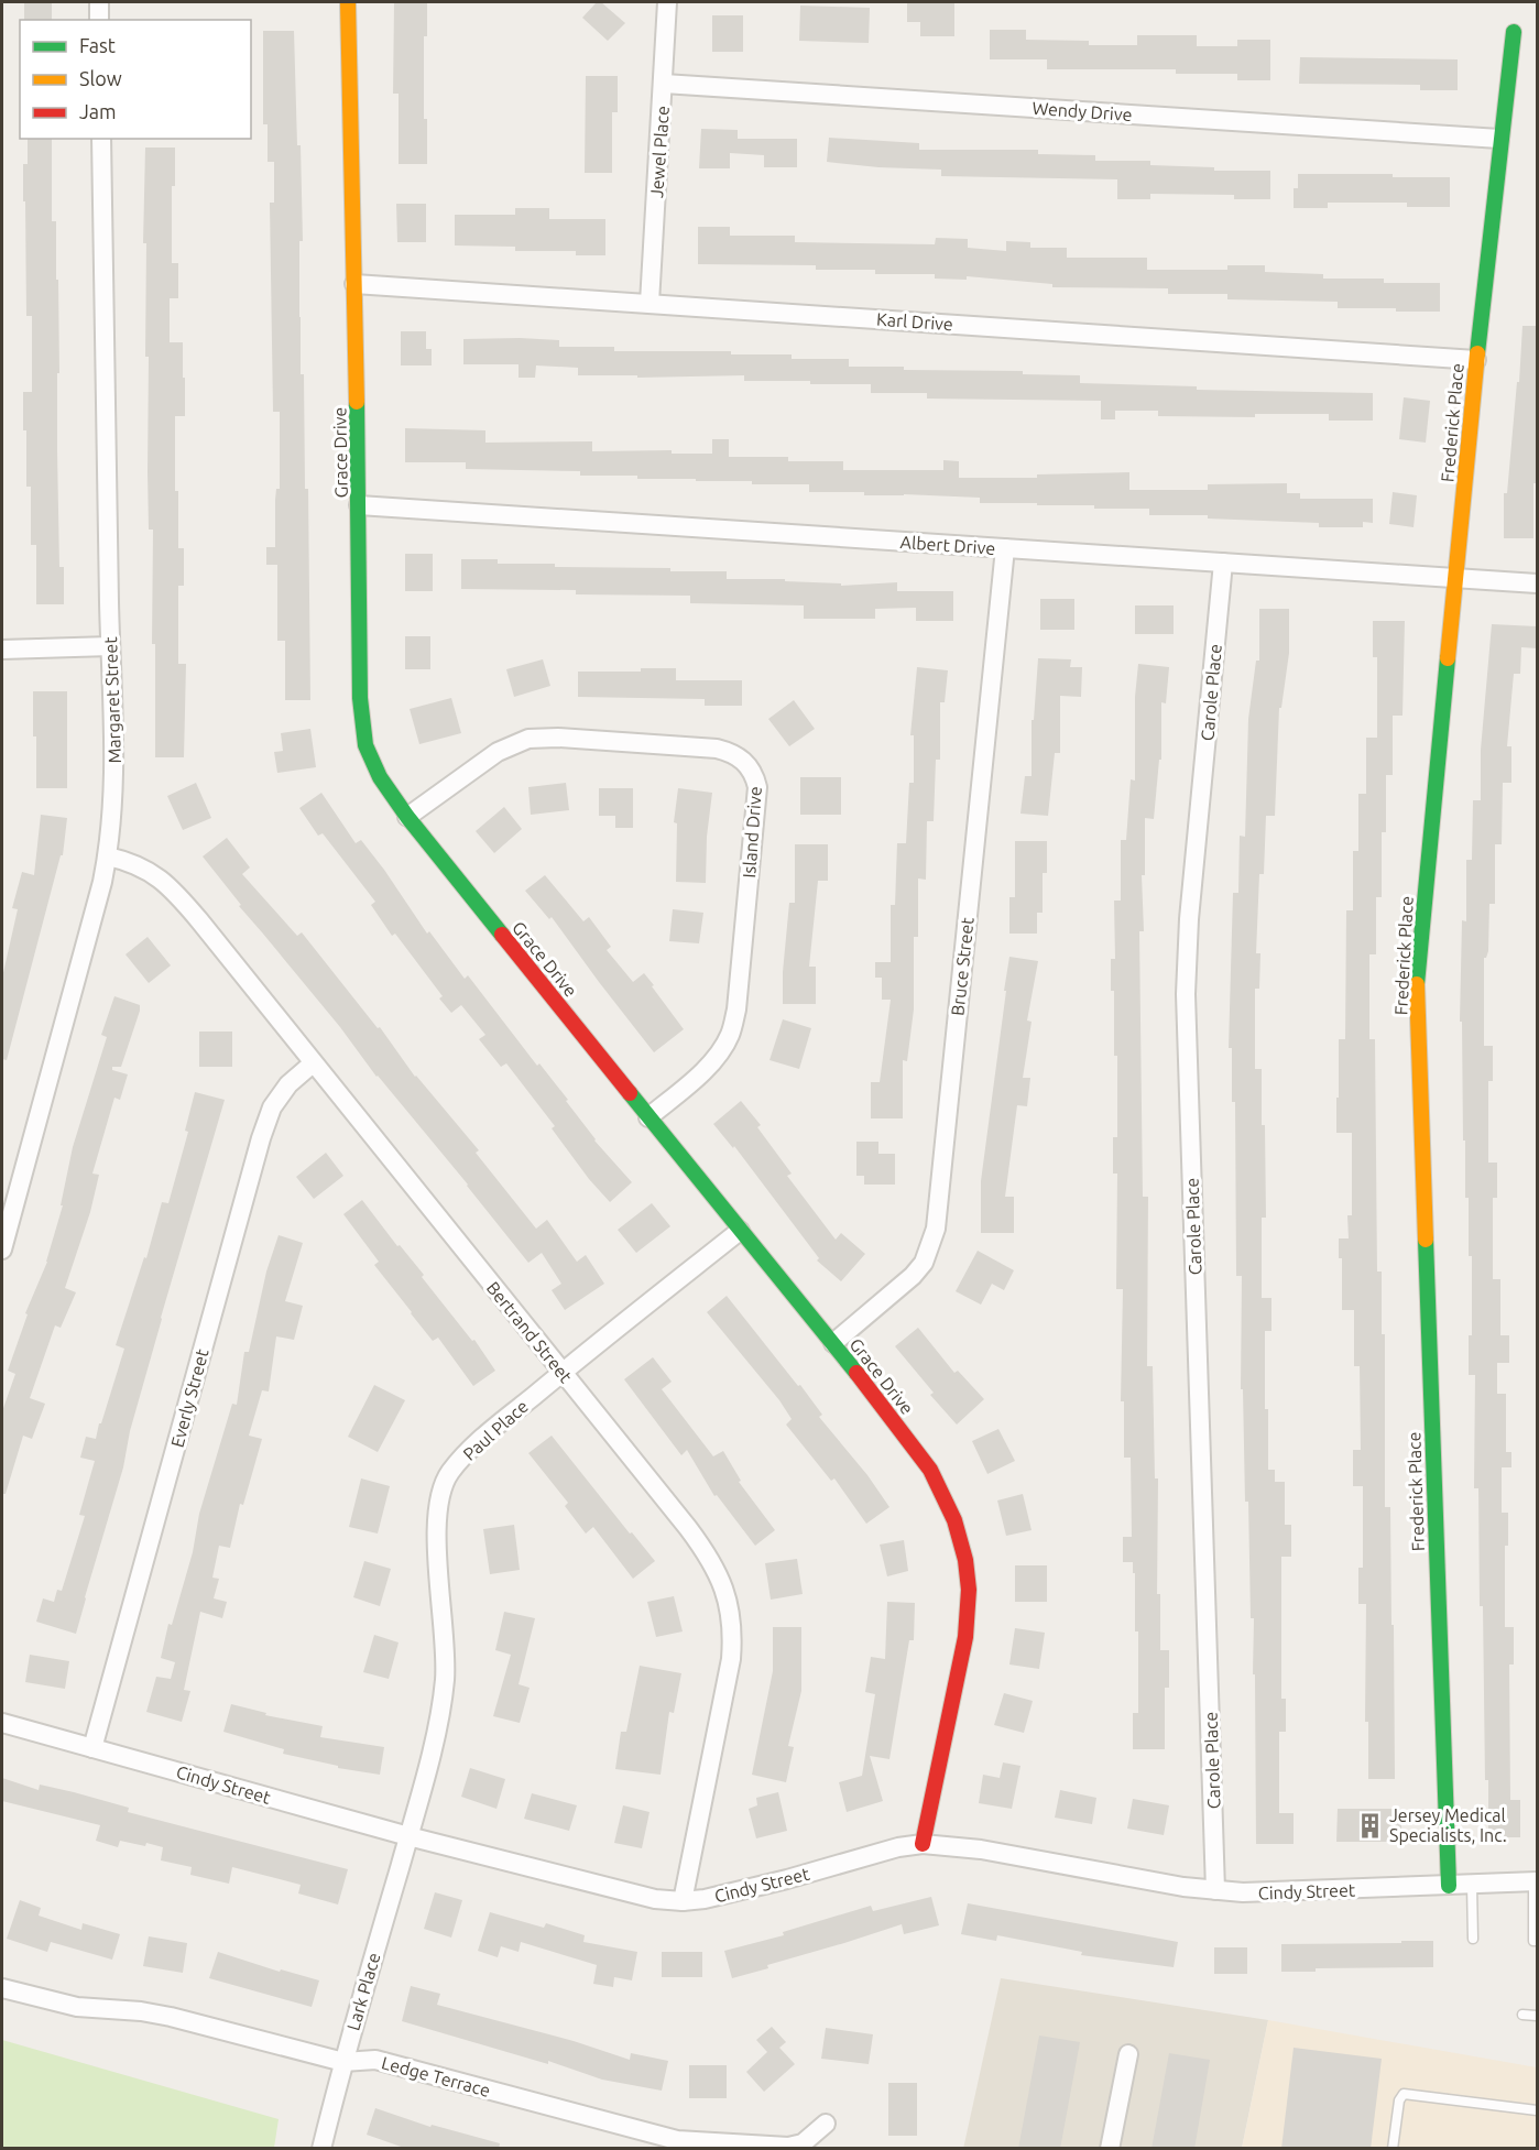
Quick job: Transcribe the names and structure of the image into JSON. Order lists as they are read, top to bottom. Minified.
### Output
{"streets":{"street":["Wendy Drive","Jewel Place","Karl Drive","Frederick Place","Grace Drive","Albert Drive","Carole Place","Margaret Street","Island Drive","Bruce Street","Bertrand Street","Everly Street","Paul Place","Cindy Street","Lark Place","Ledge Terrace"]},"crossings":[["Wendy Drive","Jewel Place"],["Wendy Drive","Frederick Place"],["Jewel Place","Karl Drive"],["Karl Drive","Frederick Place"],["Karl Drive","Grace Drive"],["Frederick Place","Albert Drive"],["Frederick Place","Cindy Street"],["Grace Drive","Albert Drive"],["Grace Drive","Island Drive"],["Grace Drive","Bruce Street"],["Grace Drive","Paul Place"],["Grace Drive","Cindy Street"],["Albert Drive","Carole Place"],["Albert Drive","Bruce Street"],["Carole Place","Cindy Street"],["Margaret Street","Bertrand Street"],["Bertrand Street","Everly Street"],["Bertrand Street","Paul Place"],["Bertrand Street","Cindy Street"],["Everly Street","Cindy Street"],["Paul Place","Cindy Street"],["Paul Place","Lark Place"],["Cindy Street","Lark Place"],["Lark Place","Ledge Terrace"]],"places":{"building":["Jersey Medical Specialists, Inc."]},"legend":["Fast","Slow","Jam"]}
